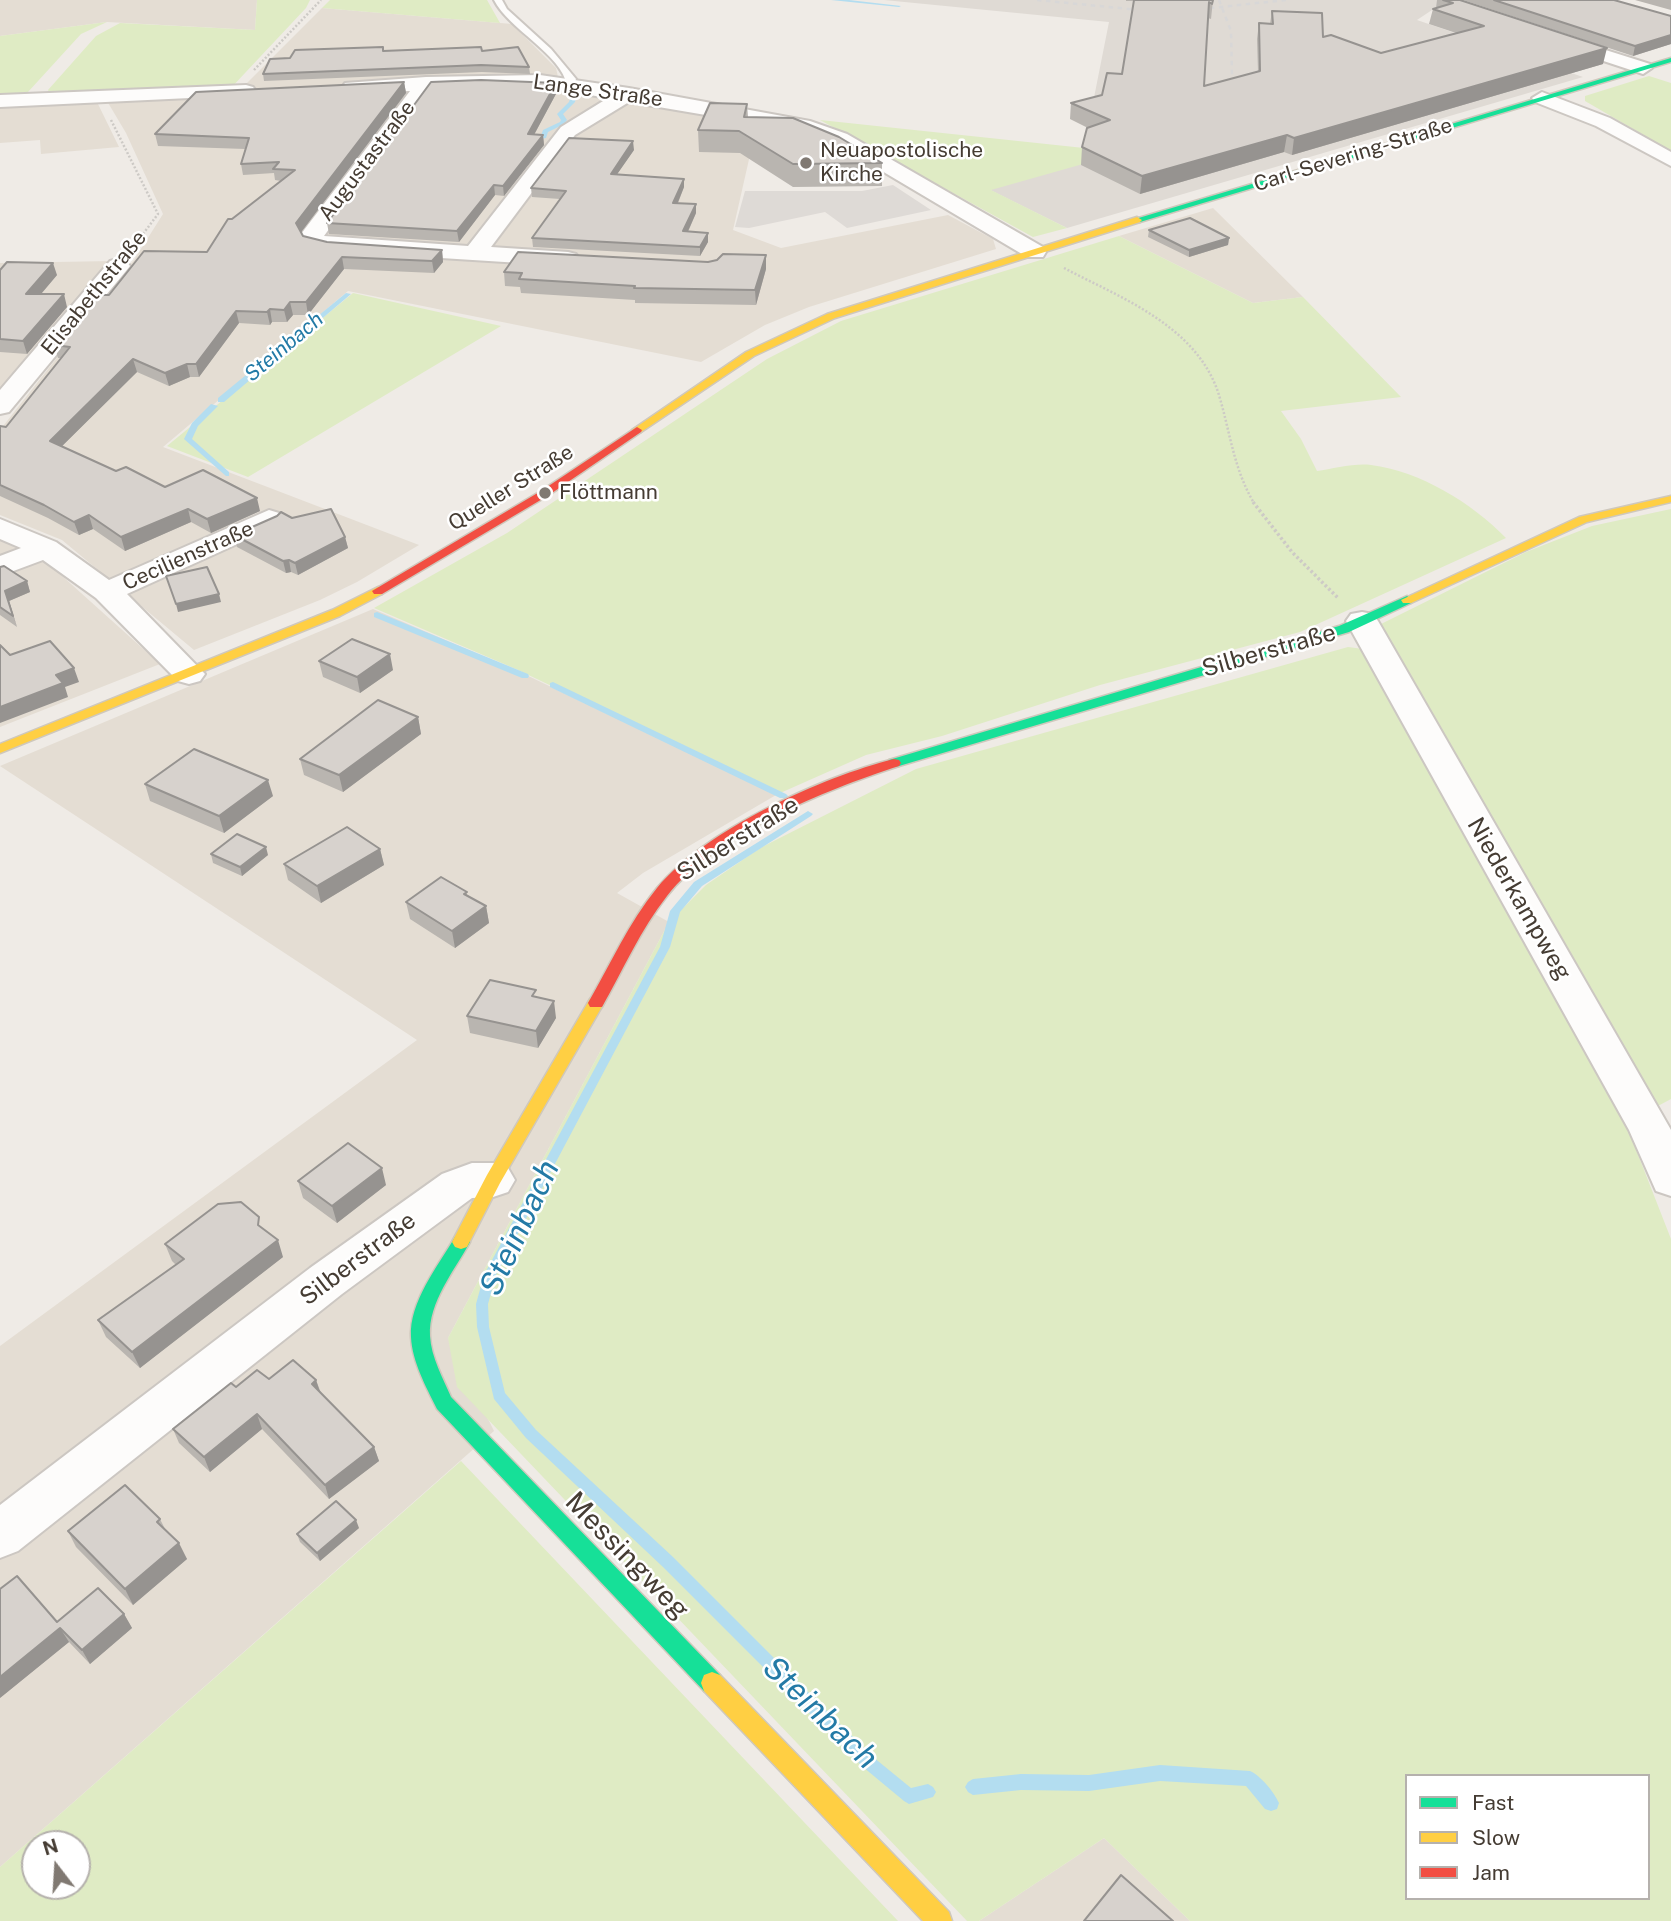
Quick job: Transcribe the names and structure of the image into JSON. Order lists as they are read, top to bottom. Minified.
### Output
{"streets":{"street":["Lange Straße","Carl-Severing-Straße","Augustastraße","Elisabethstraße","Queller Straße","Cecilienstraße","Silberstraße","Niederkampweg","Messingweg"]},"crossings":[["Lange Straße","Carl-Severing-Straße"],["Lange Straße","Augustastraße"],["Lange Straße","Queller Straße"],["Carl-Severing-Straße","Queller Straße"],["Silberstraße","Niederkampweg"],["Silberstraße","Messingweg"]],"water":["Steinbach"],"places":["Neuapostolische Kirche","Flöttmann"],"legend":["Fast","Slow","Jam"],"north":"top"}
